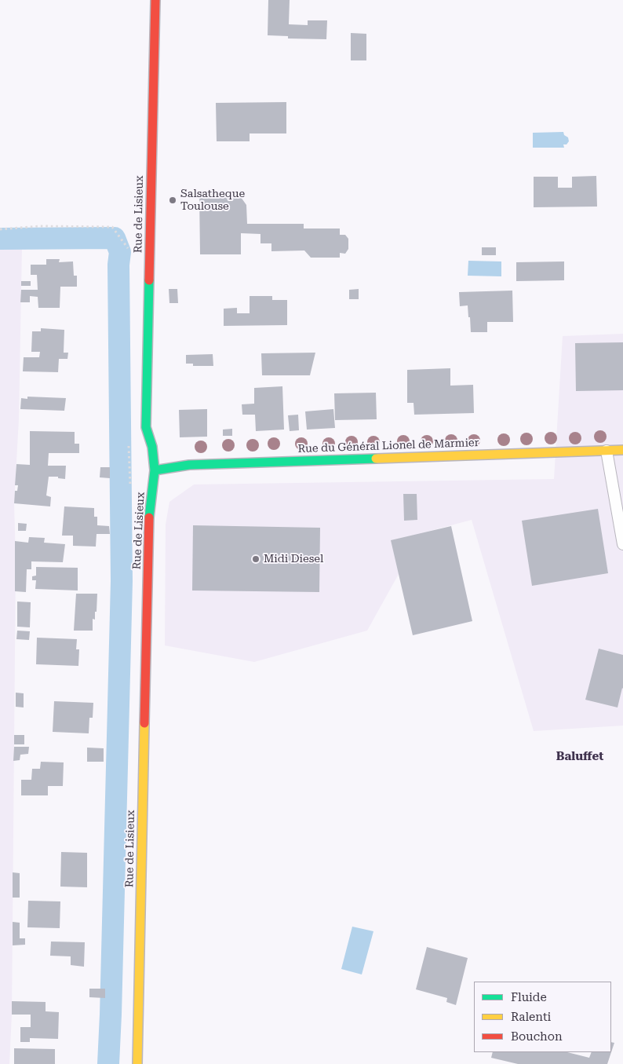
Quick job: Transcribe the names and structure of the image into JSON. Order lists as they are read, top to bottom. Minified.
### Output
{"streets":{"street":["Rue de Lisieux","Rue du Général Lionel de Marmier"]},"crossings":[["Rue de Lisieux","Rue du Général Lionel de Marmier"]],"districts":["Baluffet"],"places":["Salsatheque Toulouse","Midi Diesel"],"legend":["Fluide","Ralenti","Bouchon"]}
